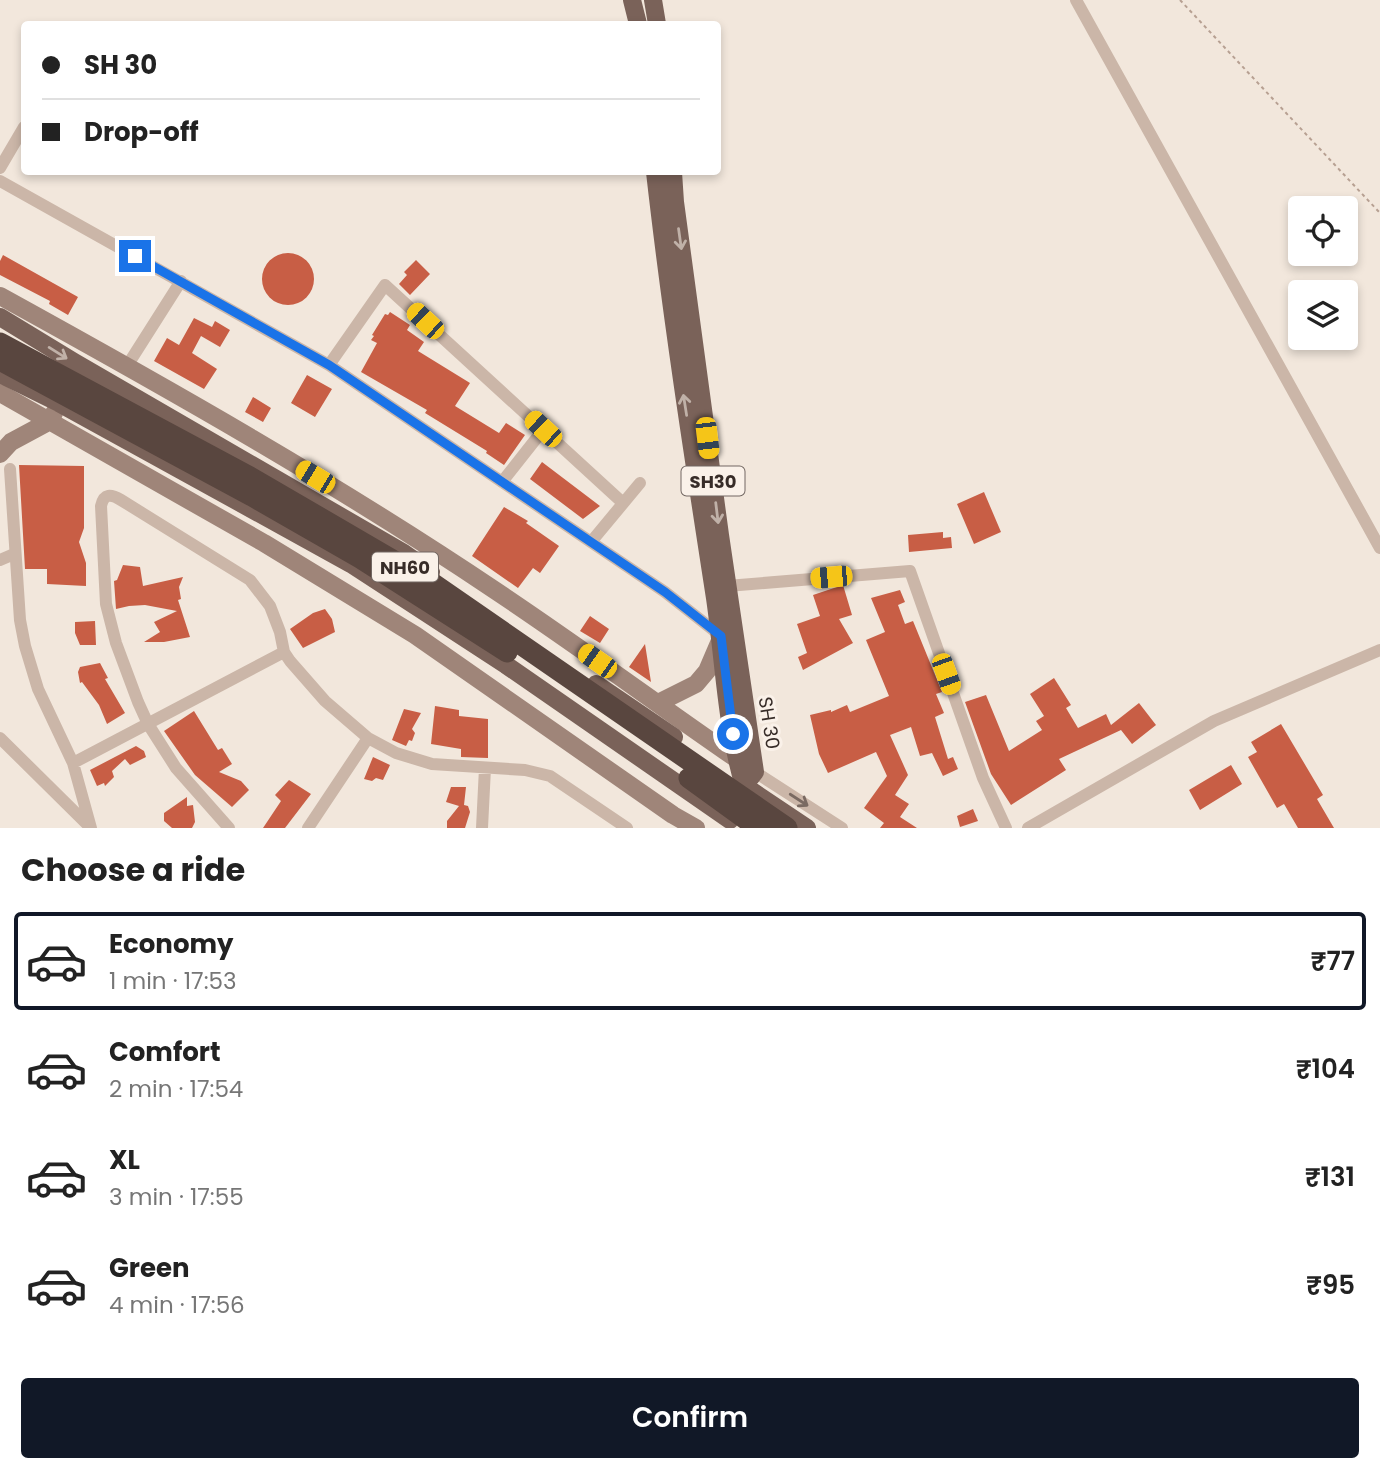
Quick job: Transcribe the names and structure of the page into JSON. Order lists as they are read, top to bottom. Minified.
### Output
{"streets":{"highway":["NH60"],"main road":["SH30","SH 30"]},"page":{"banner":["SH 30","Drop-off"],"heading":"Choose a ride","list":[{"name":"Economy","note":"1 min · 17:53","value":"₹77"},{"name":"Comfort","note":"2 min · 17:54","value":"₹104"},{"name":"XL","note":"3 min · 17:55","value":"₹131"},{"name":"Green","note":"4 min · 17:56","value":"₹95"}],"buttons":"Confirm"}}
